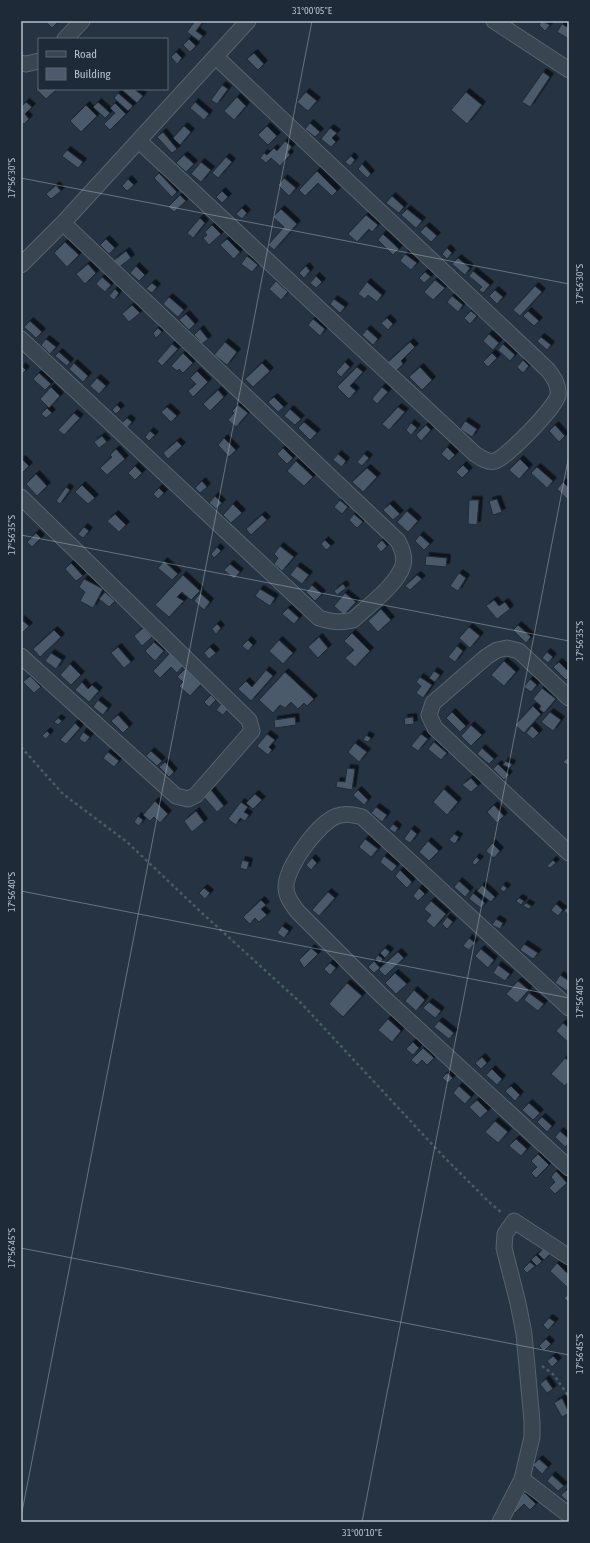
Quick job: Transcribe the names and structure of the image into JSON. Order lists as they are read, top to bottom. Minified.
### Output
{"legend":["Road","Building"],"coordinates":["31°00'05\"E","17°56'30\"S","17°56'35\"S","17°56'40\"S","17°56'45\"S","31°00'10\"E"]}
